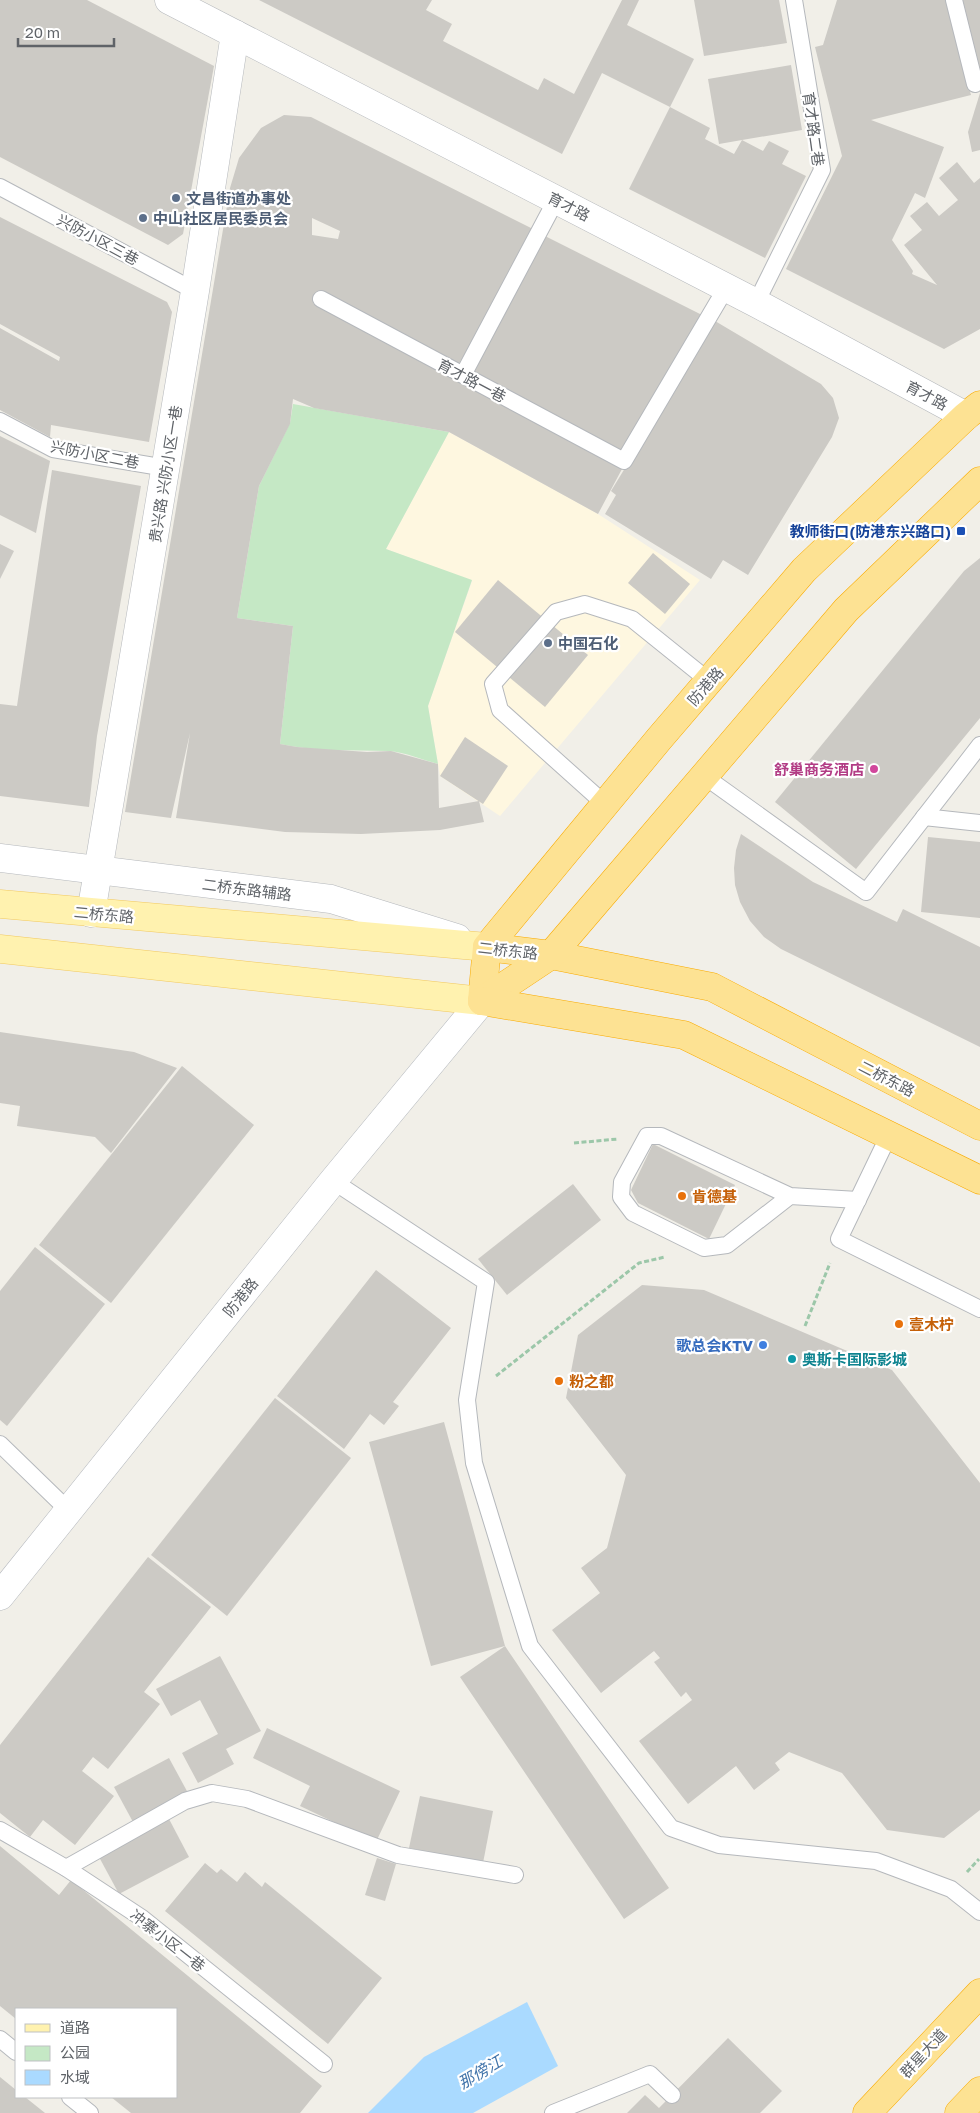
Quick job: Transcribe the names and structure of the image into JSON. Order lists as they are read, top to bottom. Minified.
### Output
{"streets":{"highway":["防港路","二桥东路","群星大道"],"street":["育才路","贵兴路 兴防小区一巷","二桥东路辅路"],"lane":["育才路二巷","兴防小区三巷","育才路一巷","兴防小区二巷","冲寨小区一巷"]},"crossings":[["育才路二巷","育才路"],["育才路","育才路一巷"],["育才路","贵兴路 兴防小区一巷"],["育才路","防港路"],["兴防小区三巷","贵兴路 兴防小区一巷"],["兴防小区二巷","贵兴路 兴防小区一巷"],["贵兴路 兴防小区一巷","二桥东路辅路"],["贵兴路 兴防小区一巷","二桥东路"],["防港路","二桥东路辅路"],["防港路","二桥东路"],["二桥东路辅路","二桥东路"]],"water":["那傍江"],"places":{"other":["文昌街道办事处","中山社区居民委员会","中国石化","舒巢商务酒店","肯德基","壹木柠","歌总会KTV","奥斯卡国际影城","粉之都"],"transit":["教师街口(防港东兴路口)"]},"legend":["道路","公园","水域"],"scale_bar":"20 m"}
